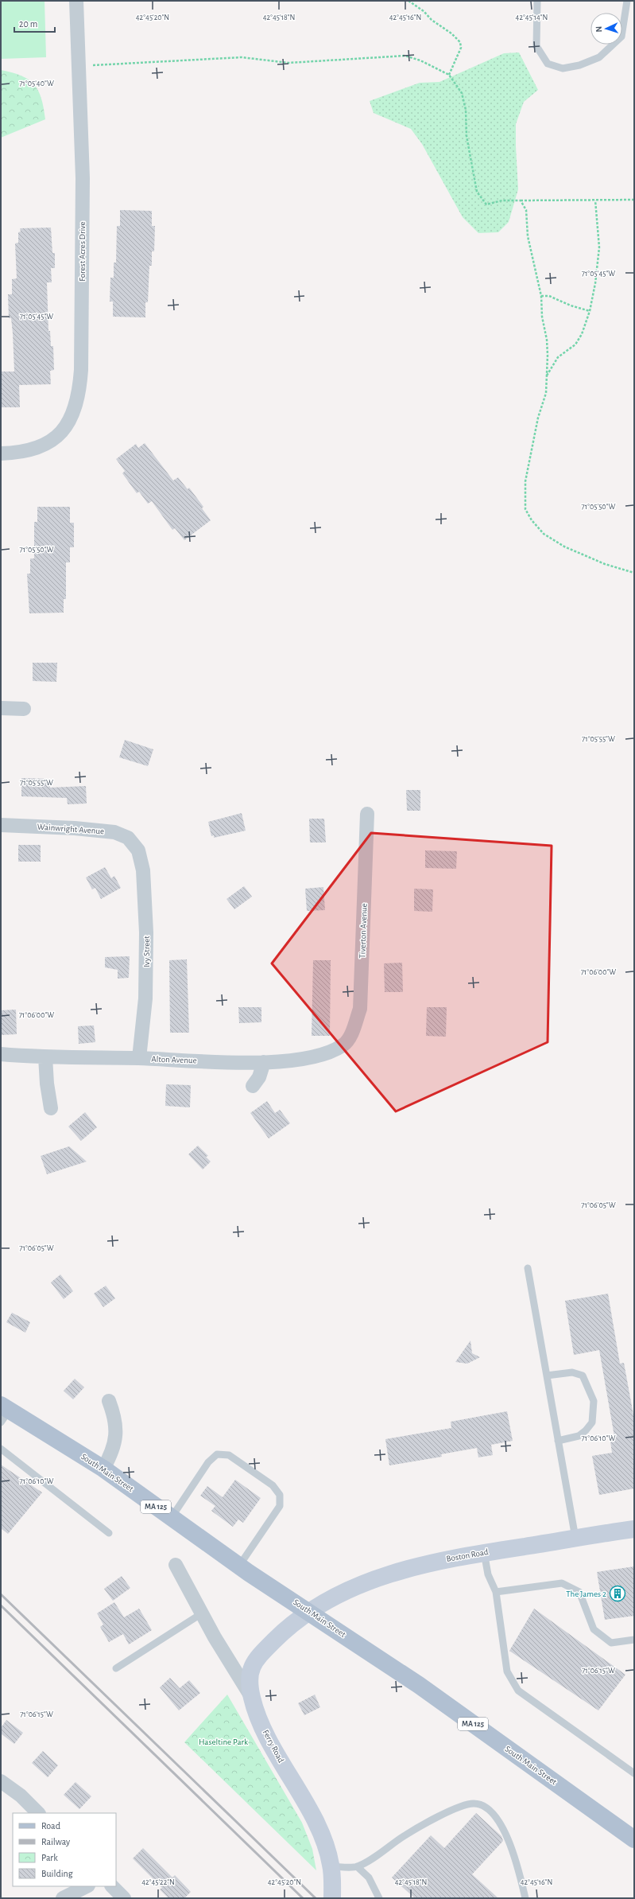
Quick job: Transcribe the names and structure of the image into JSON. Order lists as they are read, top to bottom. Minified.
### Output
{"streets":{"main road":["South Main Street","MA 125"],"street":["Forest Acres Drive","Wainwright Avenue","Tiverton Avenue","Ivy Street","Alton Avenue","Boston Road","Ferry Road"]},"crossings":[["Wainwright Avenue","Ivy Street"],["Tiverton Avenue","Alton Avenue"],["Ivy Street","Alton Avenue"],["South Main Street","Boston Road"],["South Main Street","Ferry Road"],["Boston Road","Ferry Road"]],"parks":["Haseltine Park"],"places":{"building":["The James 2"]},"legend":["Road","Railway","Park","Building"],"scale_bar":"20 m","north":"left","coordinates":["42°45'20\"N","42°45'18\"N","42°45'16\"N","42°45'14\"N","71°05'40\"W","71°05'45\"W","71°05'50\"W","71°05'55\"W","71°06'00\"W","71°06'05\"W","71°06'10\"W","71°06'15\"W","42°45'22\"N"]}
